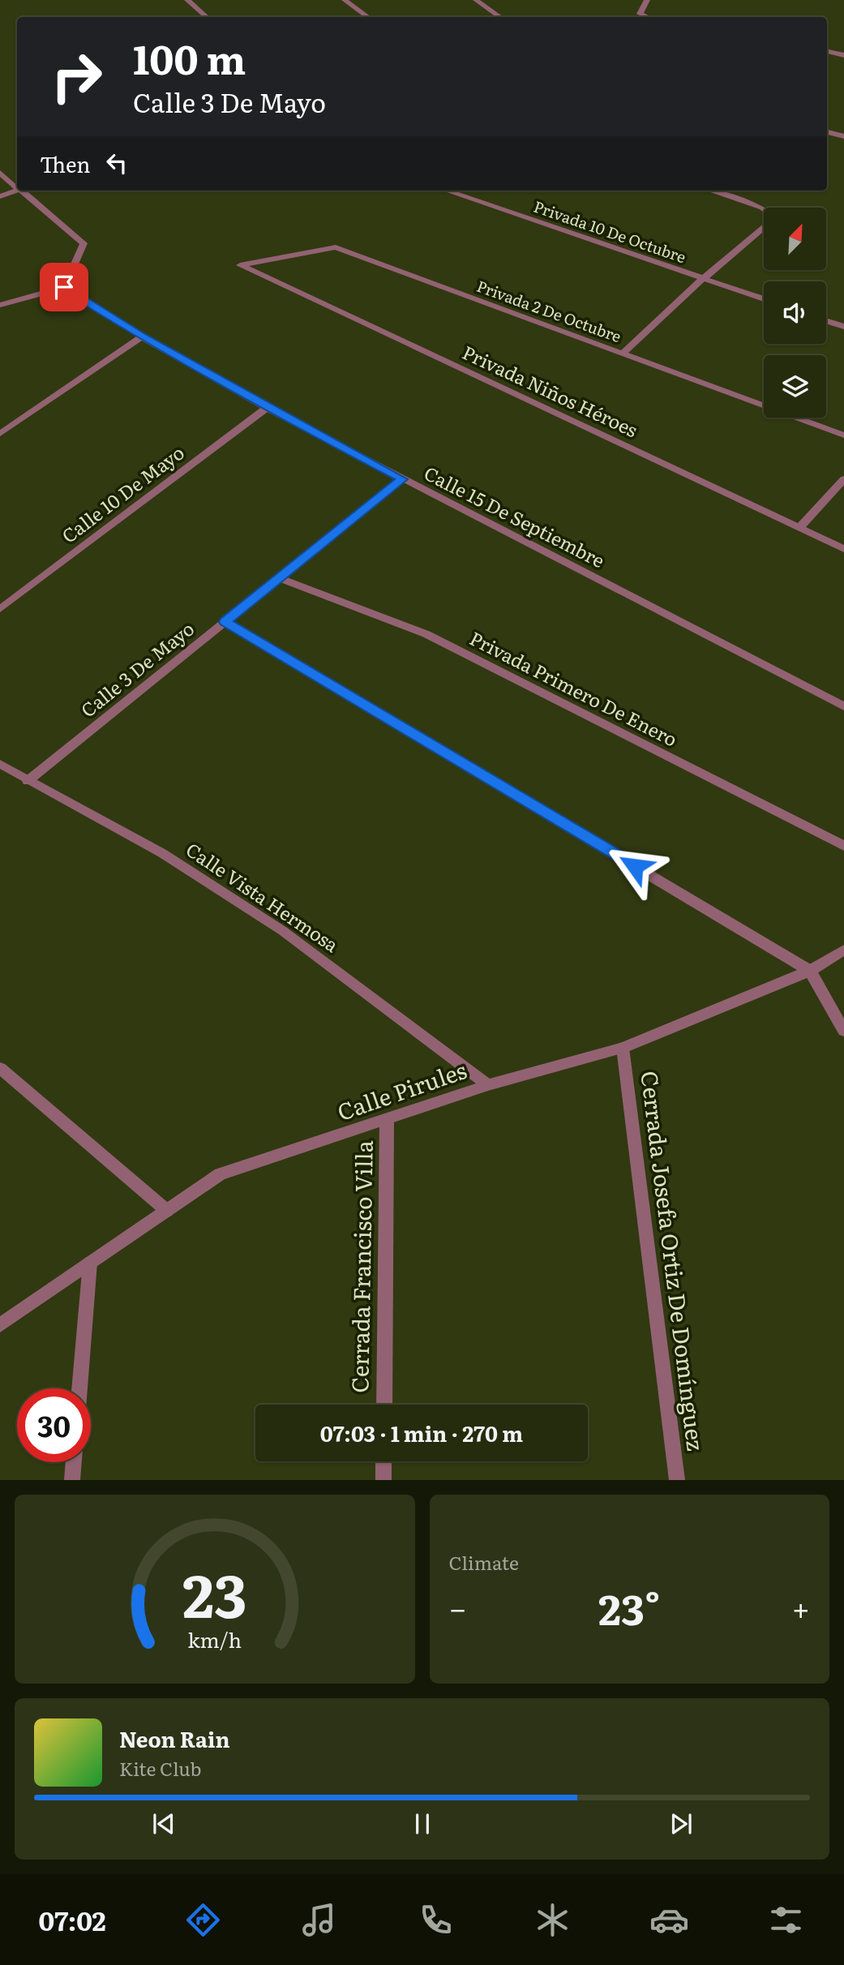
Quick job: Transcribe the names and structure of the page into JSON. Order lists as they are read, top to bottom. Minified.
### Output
{"streets":{"street":["Privada 10 De Octubre","Privada 2 De Octubre","Privada Niños Héroes","Calle 10 De Mayo","Calle 15 De Septiembre","Calle 3 De Mayo","Privada Primero De Enero","Calle Vista Hermosa","Calle Pirules","Cerrada Josefa Ortiz De Domínguez","Cerrada Francisco Villa"]},"crossings":[["Privada 2 De Octubre","Privada Niños Héroes"],["Calle 10 De Mayo","Calle 15 De Septiembre"],["Calle 15 De Septiembre","Calle 3 De Mayo"],["Calle 3 De Mayo","Privada Primero De Enero"],["Calle 3 De Mayo","Calle Vista Hermosa"],["Calle Vista Hermosa","Calle Pirules"],["Calle Pirules","Cerrada Josefa Ortiz De Domínguez"],["Calle Pirules","Cerrada Francisco Villa"]],"north":"top right","page":{"turn":["100 m","Calle 3 De Mayo"],"then":"Then","limit":"30","trip":"07:03 · 1 min · 270 m","tile":"Climate","heat":["−","23°","+"],"song":["Neon Rain","Kite Club"],"tabs":"07:02","gauge":["23","km/h"]}}
